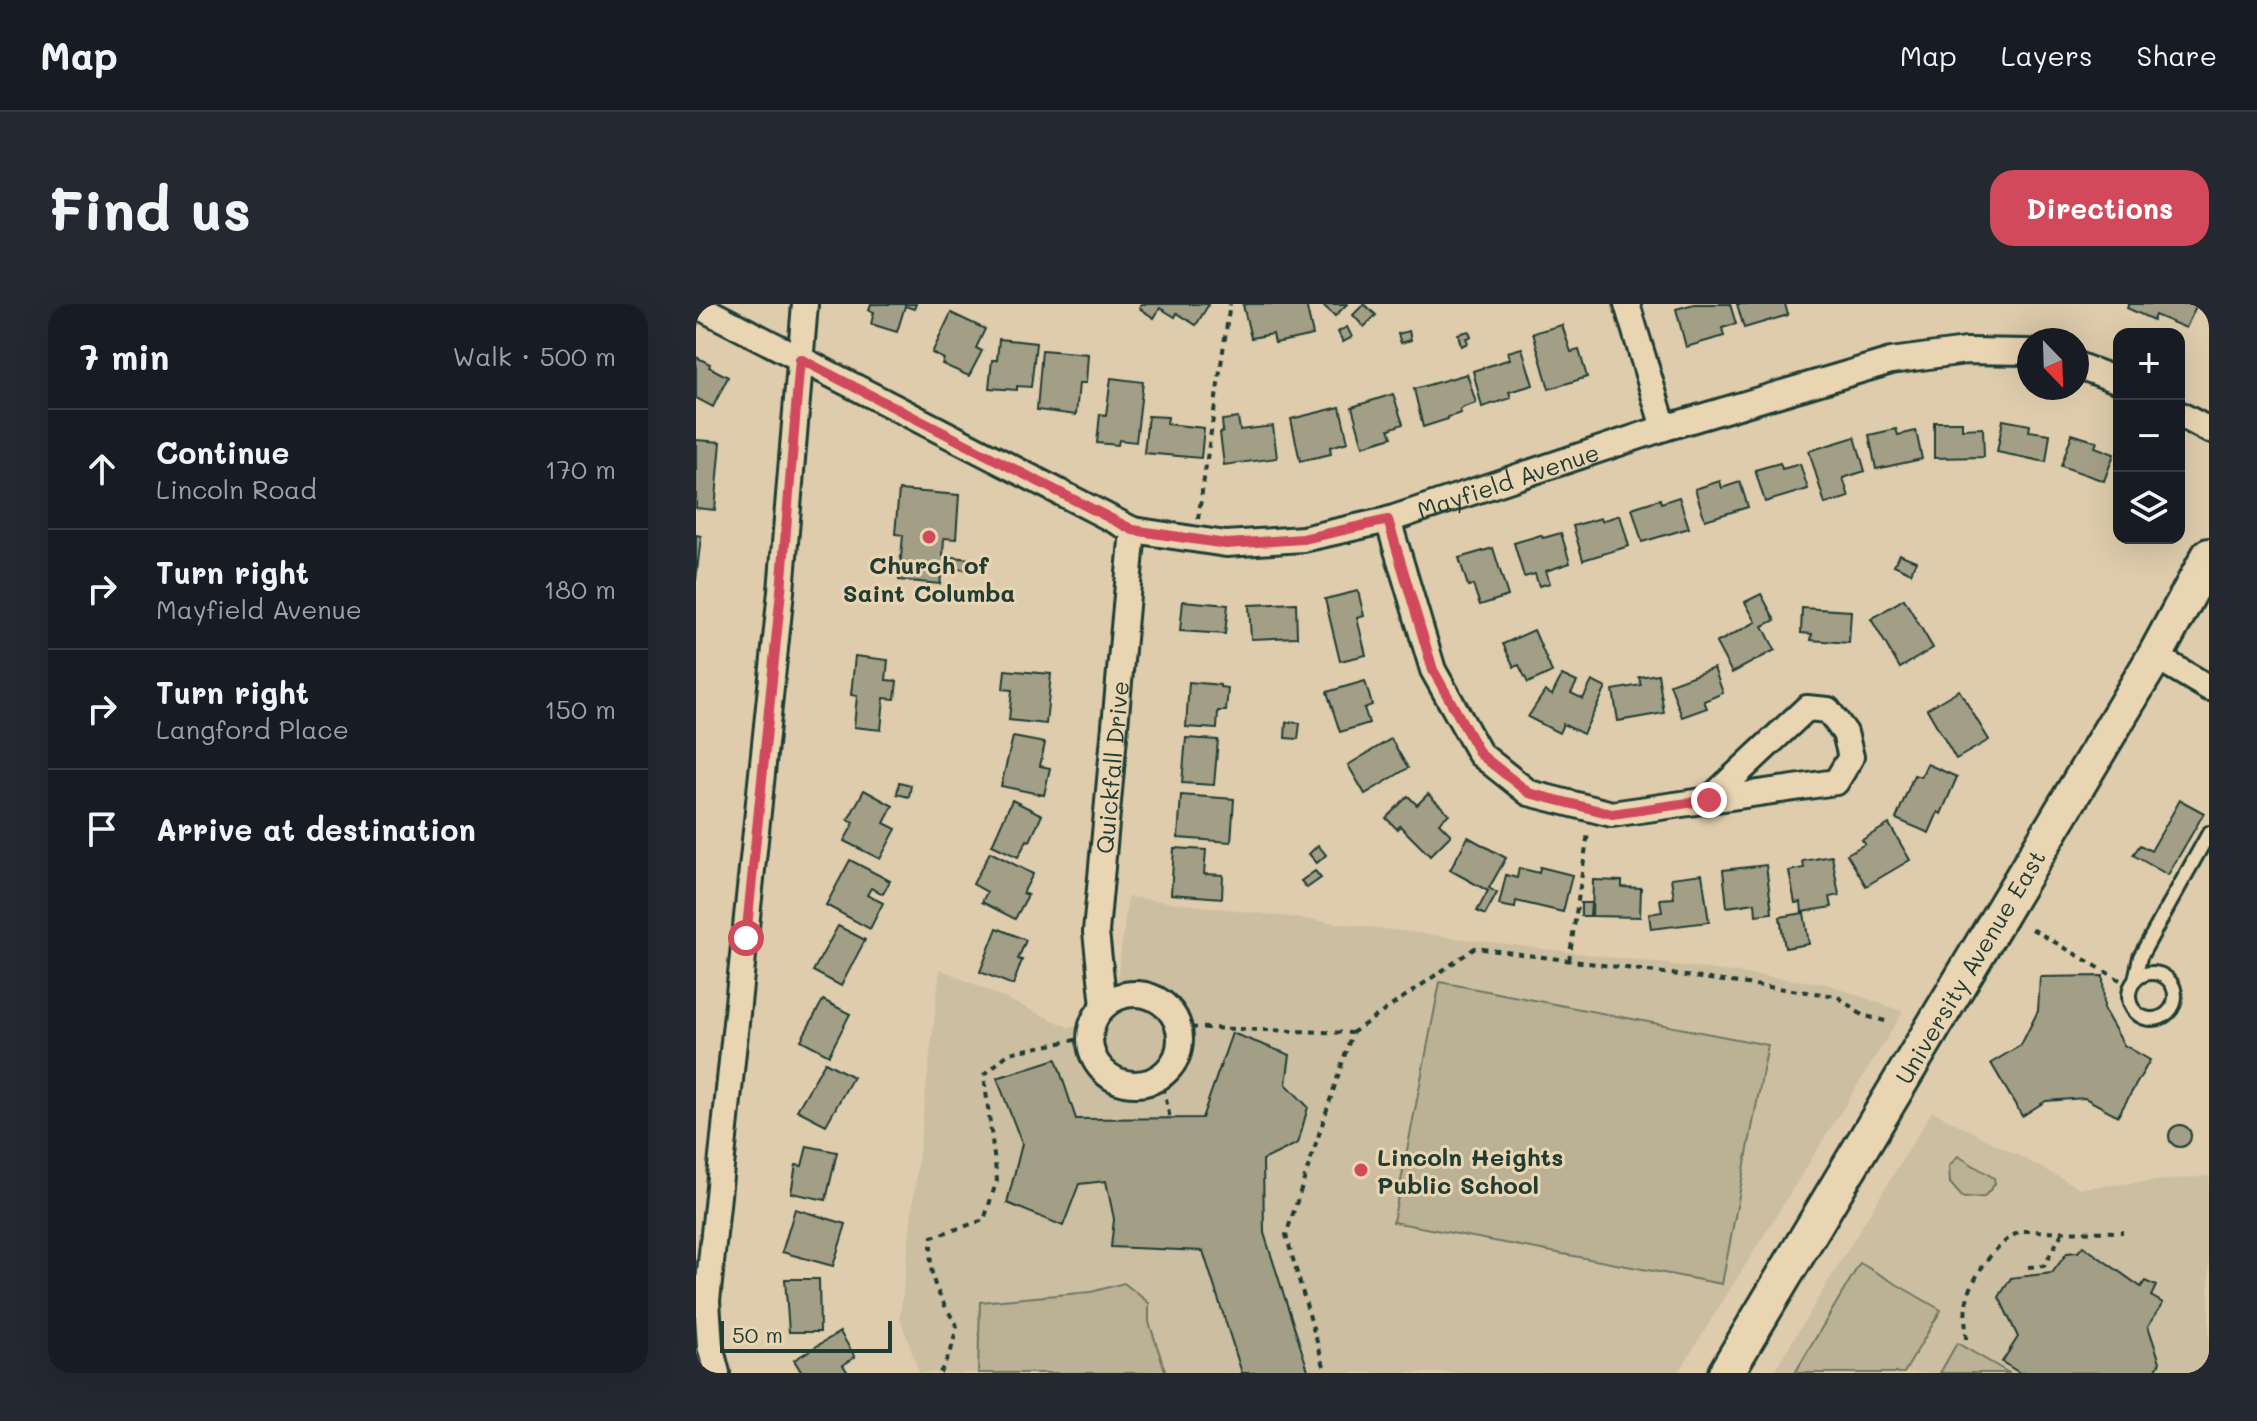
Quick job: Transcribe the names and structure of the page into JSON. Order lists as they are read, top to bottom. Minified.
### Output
{"streets":{"main road":["University Avenue East"],"street":["Mayfield Avenue","Quickfall Drive"]},"crossings":[["Mayfield Avenue","Quickfall Drive"]],"places":["Church of Saint Columba","Lincoln Heights Public School"],"scale_bar":"50 m","north":"bottom right","page":{"header":"Map","nav":["Map","Layers","Share"],"buttons":"Directions","title":"Find us","heading":["7 min","Walk · 500 m"],"map_buttons":["+","−"],"list":[["Continue","Lincoln Road","170 m"],["Turn right","Mayfield Avenue","180 m"],["Turn right","Langford Place","150 m"],"Arrive at destination"],"scale":"50 m"}}
